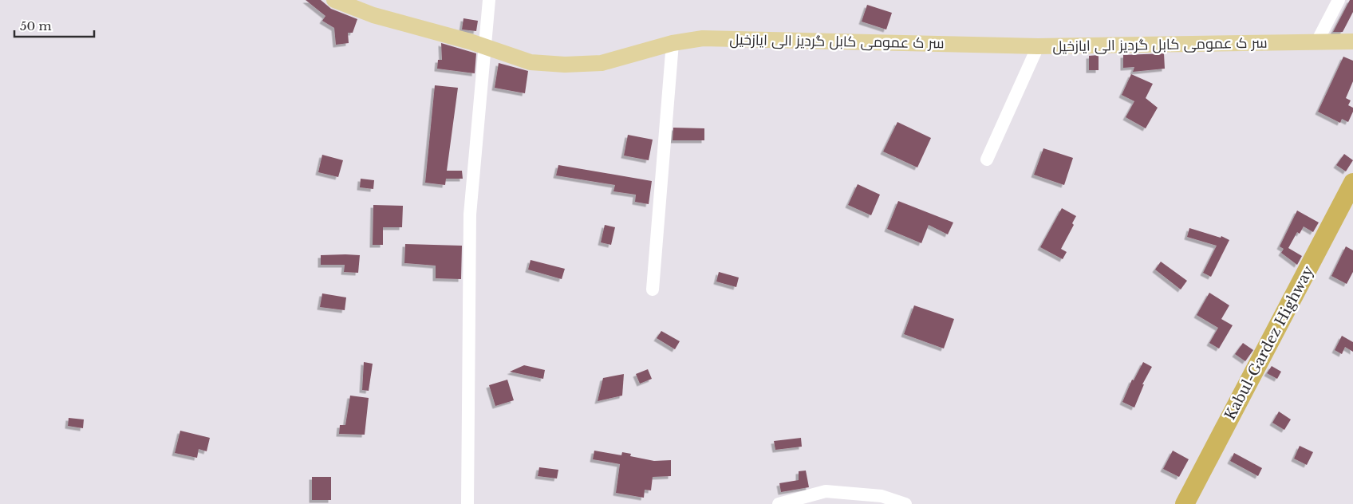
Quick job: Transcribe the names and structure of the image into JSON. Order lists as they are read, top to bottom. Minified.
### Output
{"streets":{"highway":["Kabul-Gardez Highway"],"main road":["سر ک عمومی کابل گردیز الی ایازخیل"]},"scale_bar":"50 m"}
